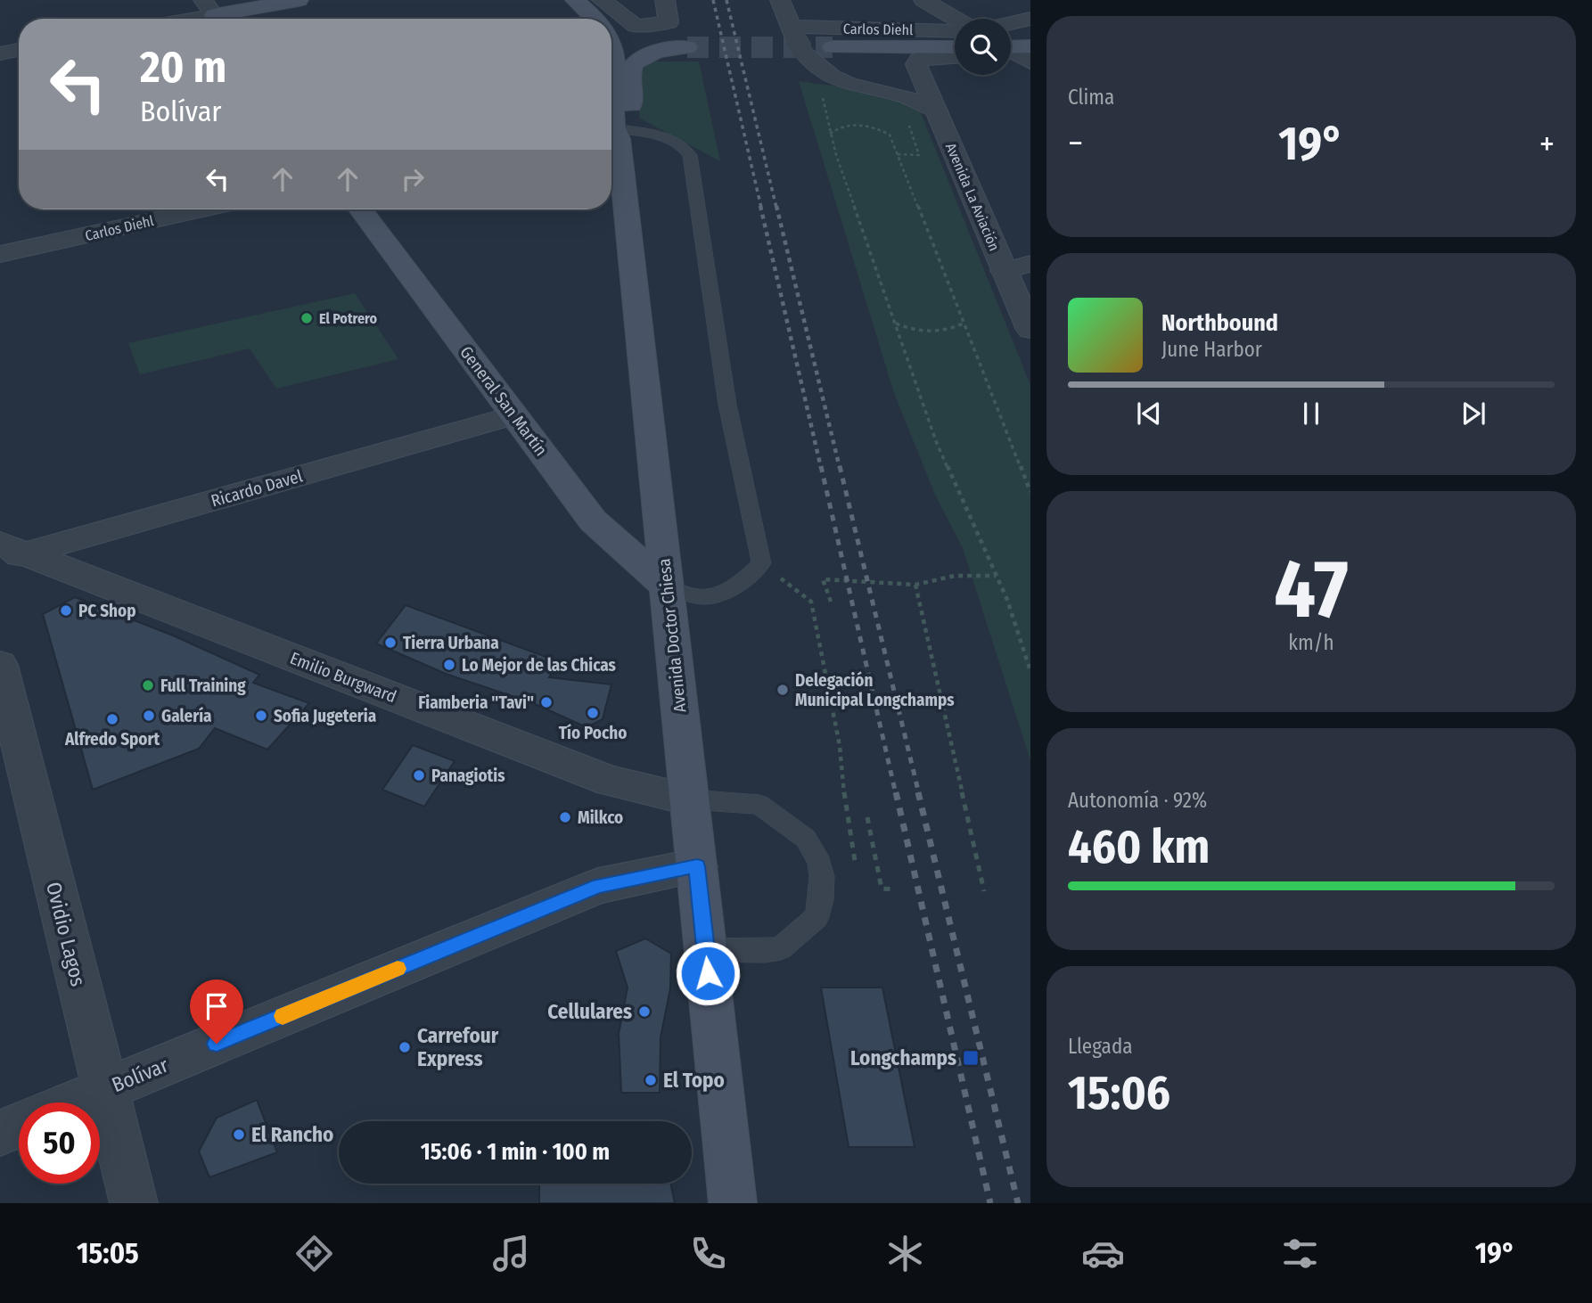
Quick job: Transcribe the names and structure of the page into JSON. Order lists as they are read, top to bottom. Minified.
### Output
{"streets":{"main road":["General San Martín","Avenida Doctor Chiesa"],"street":["Carlos Diehl","Avenida La Aviación","Ricardo Davel","Emilio Burgward","Ovidio Lagos","Bolívar"]},"crossings":[["Carlos Diehl","Avenida La Aviación"],["General San Martín","Ricardo Davel"],["General San Martín","Avenida Doctor Chiesa"],["Ricardo Davel","Emilio Burgward"],["Avenida Doctor Chiesa","Emilio Burgward"],["Avenida Doctor Chiesa","Bolívar"],["Ovidio Lagos","Bolívar"]],"places":{"other":["El Potrero","PC Shop","Tierra Urbana","Lo Mejor de las Chicas","Full Training","Delegación Municipal Longchamps","Fiamberia \"Tavi\"","Tío Pocho","Galería","Sofia Jugeteria","Alfredo Sport","Panagiotis","Milkco","Cellulares","Carrefour Express","El Topo","El Rancho"],"transit":["Longchamps"]},"page":{"tile":["Clima",["47","km/h"],["Autonomía · 92%","460 km"],["Llegada","15:06"]],"turn":["20 m","Bolívar"],"heat":["−","19°","+"],"song":["Northbound","June Harbor"],"limit":"50","trip":"15:06 · 1 min · 100 m","tabs":["15:05","19°"]}}
